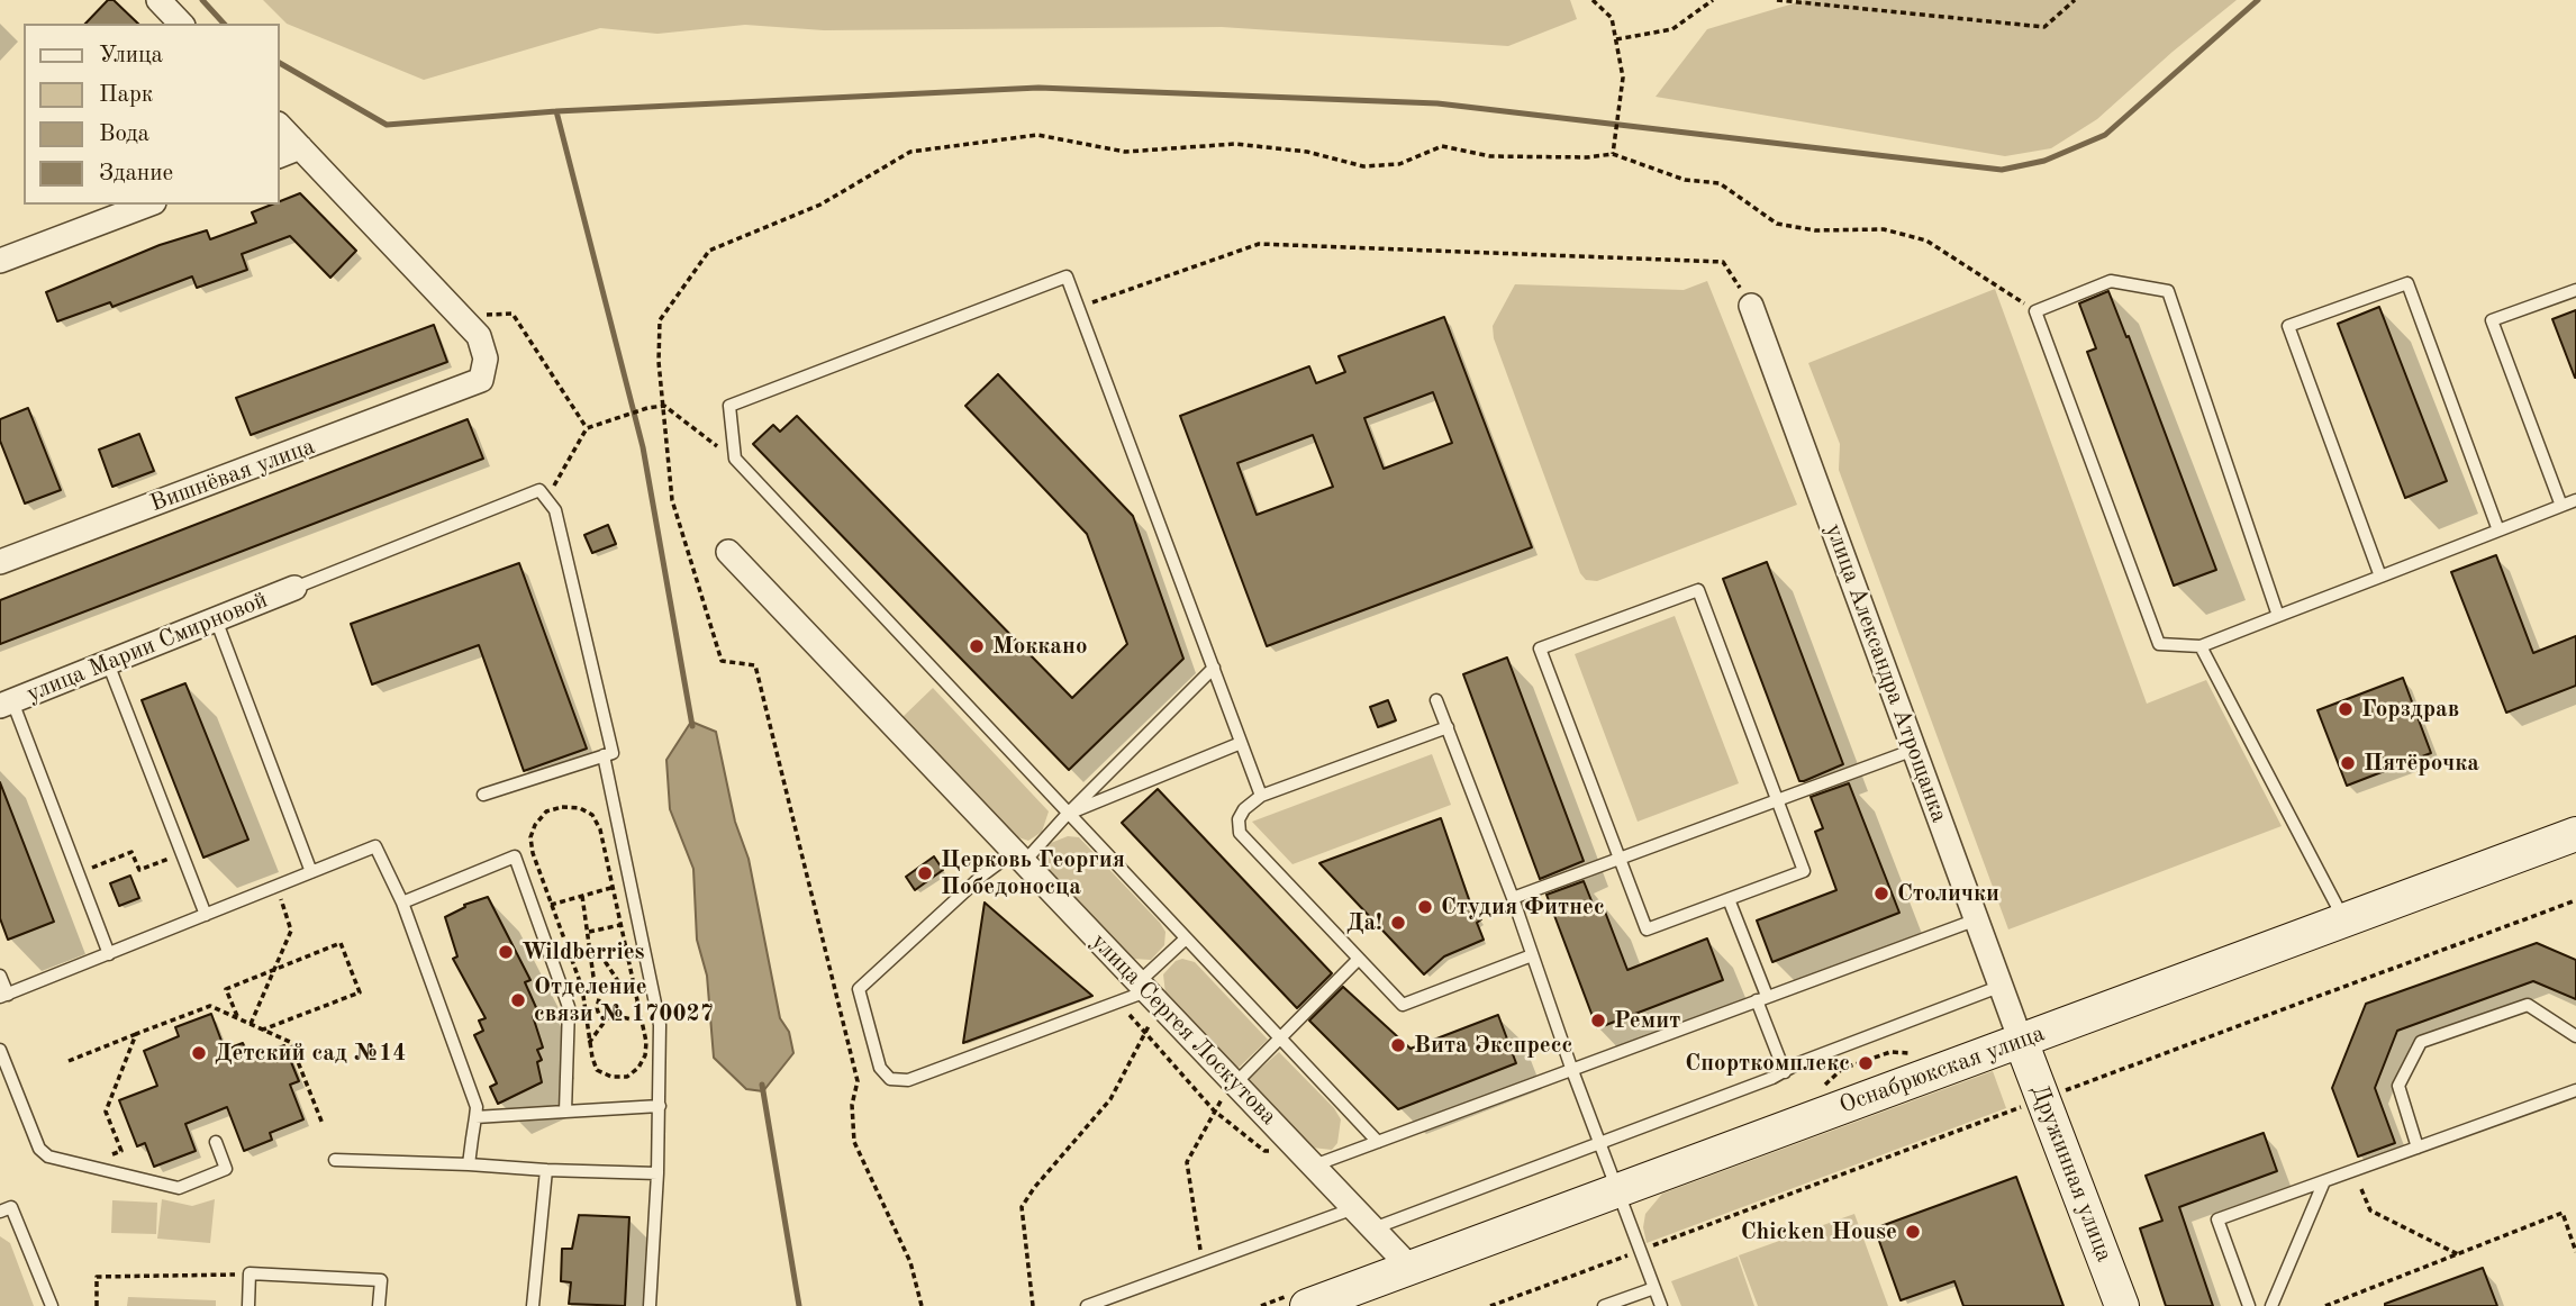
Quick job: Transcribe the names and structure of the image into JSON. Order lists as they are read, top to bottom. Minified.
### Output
{"streets":{"street":["Вишнёвая улица","улица Марии Смирновой","улица Александра Атрощанка","улица Сергея Лоскутова","Оснабрюкская улица","Дружинная улица"]},"crossings":[["улица Александра Атрощанка","Оснабрюкская улица"],["улица Александра Атрощанка","Дружинная улица"],["улица Сергея Лоскутова","Оснабрюкская улица"],["Оснабрюкская улица","Дружинная улица"]],"places":["Моккано","Горздрав","Пятёрочка","Церковь Георгия Победоносца","Столички","Студия Фитнес","Да!","Wildberries","Отделение связи № 170027","Ремит","Вита Экспресс","Детский сад №14","Спорткомплекс","Chicken House"],"legend":["Улица","Парк","Вода","Здание"]}
